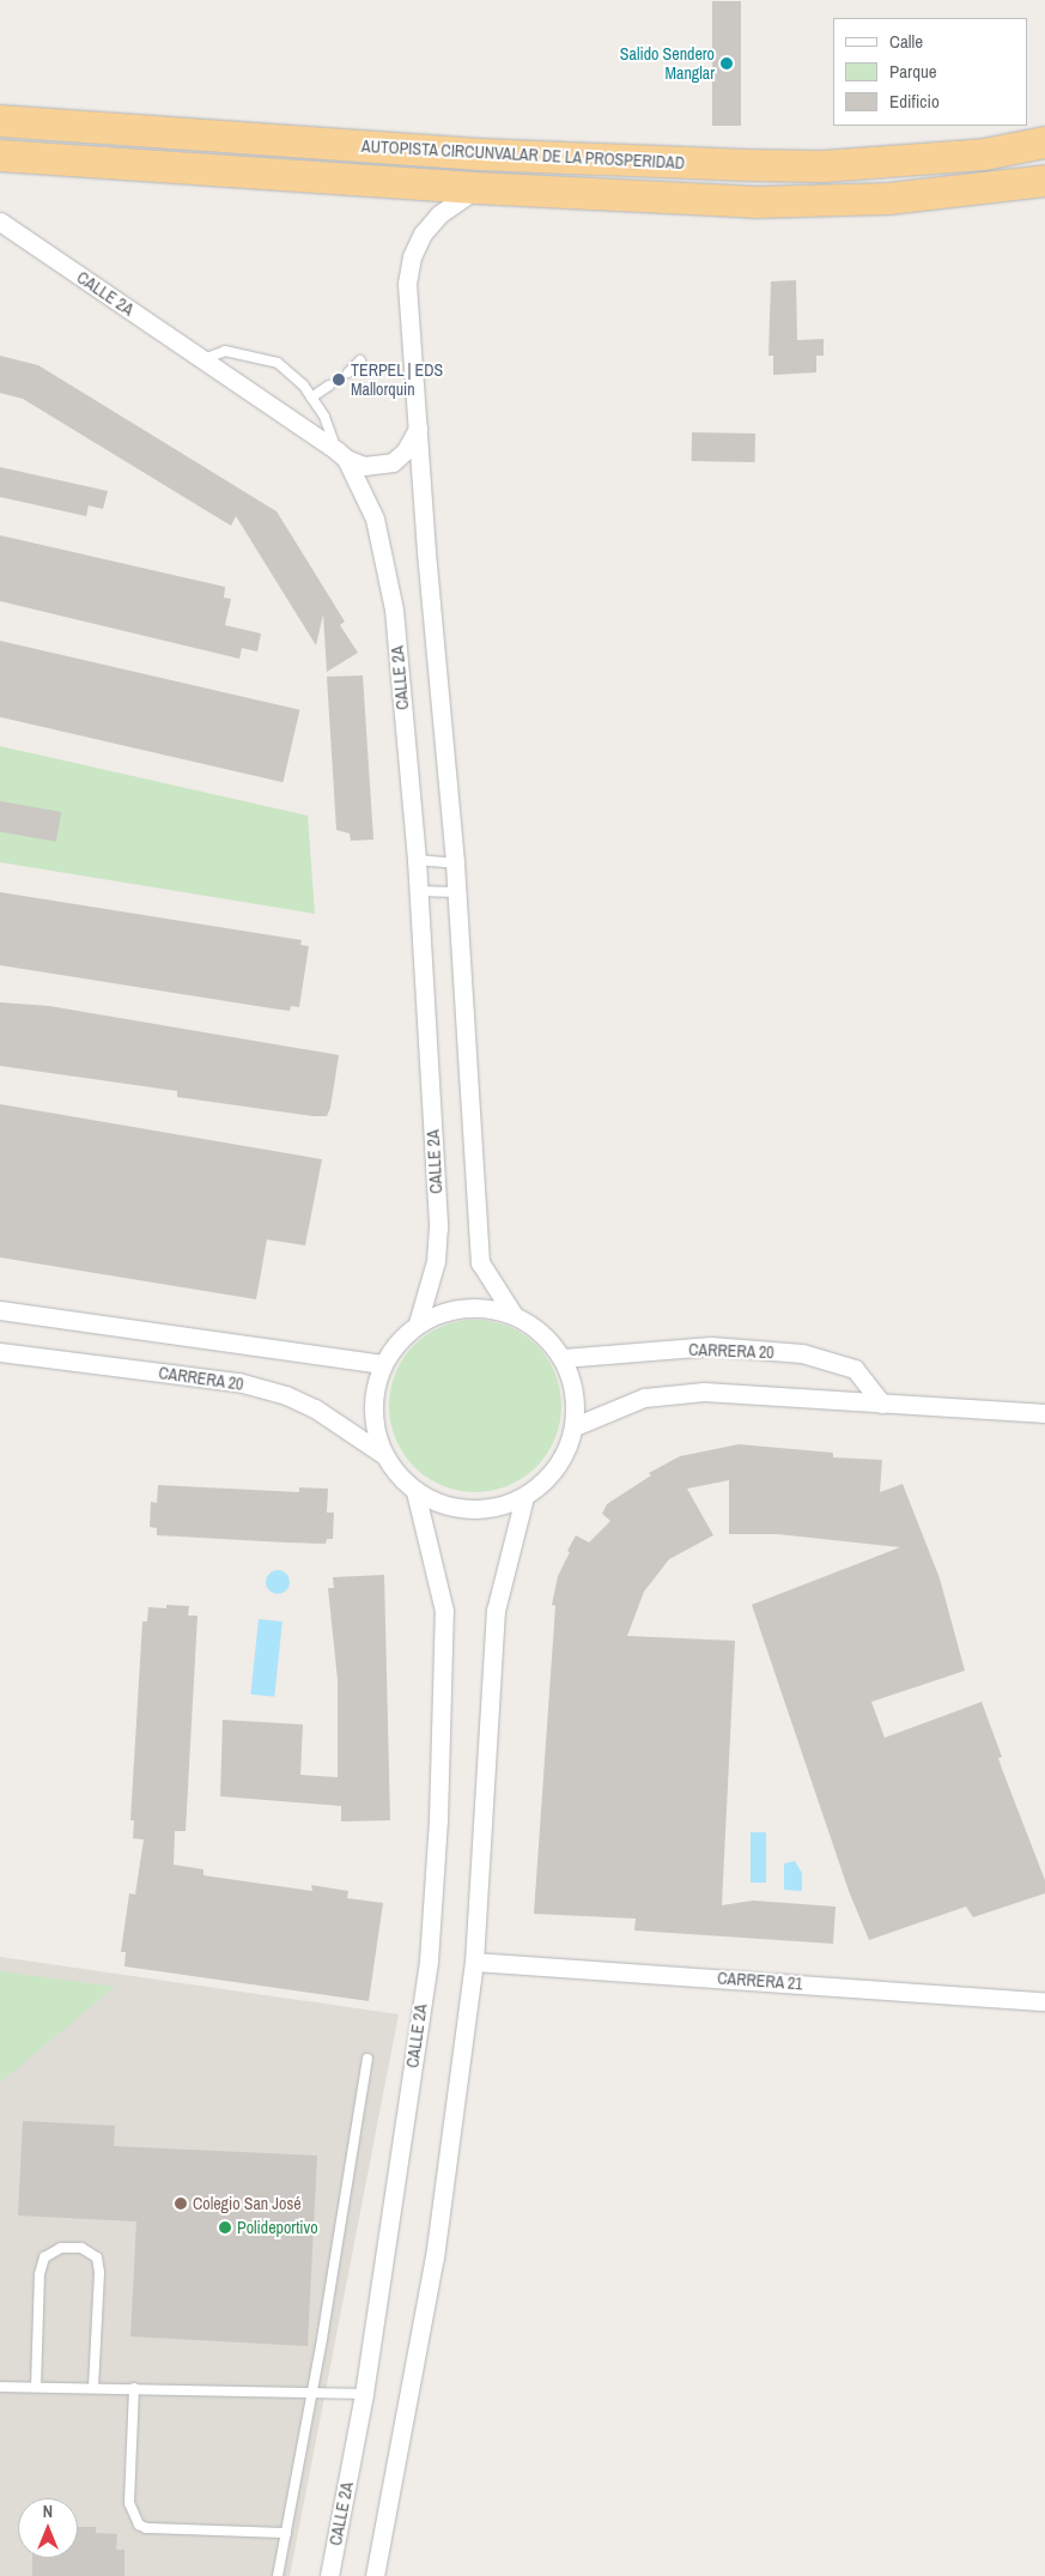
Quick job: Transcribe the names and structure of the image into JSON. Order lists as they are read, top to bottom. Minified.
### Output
{"streets":{"highway":["AUTOPISTA CIRCUNVALAR DE LA PROSPERIDAD"],"street":["CALLE 2A","CARRERA 20","CARRERA 21"]},"crossings":[["CALLE 2A","CARRERA 20"]],"places":["Salido Sendero Manglar","TERPEL | EDS Mallorquin","Colegio San José","Polideportivo"],"legend":["Calle","Parque","Edificio"],"north":"top"}
